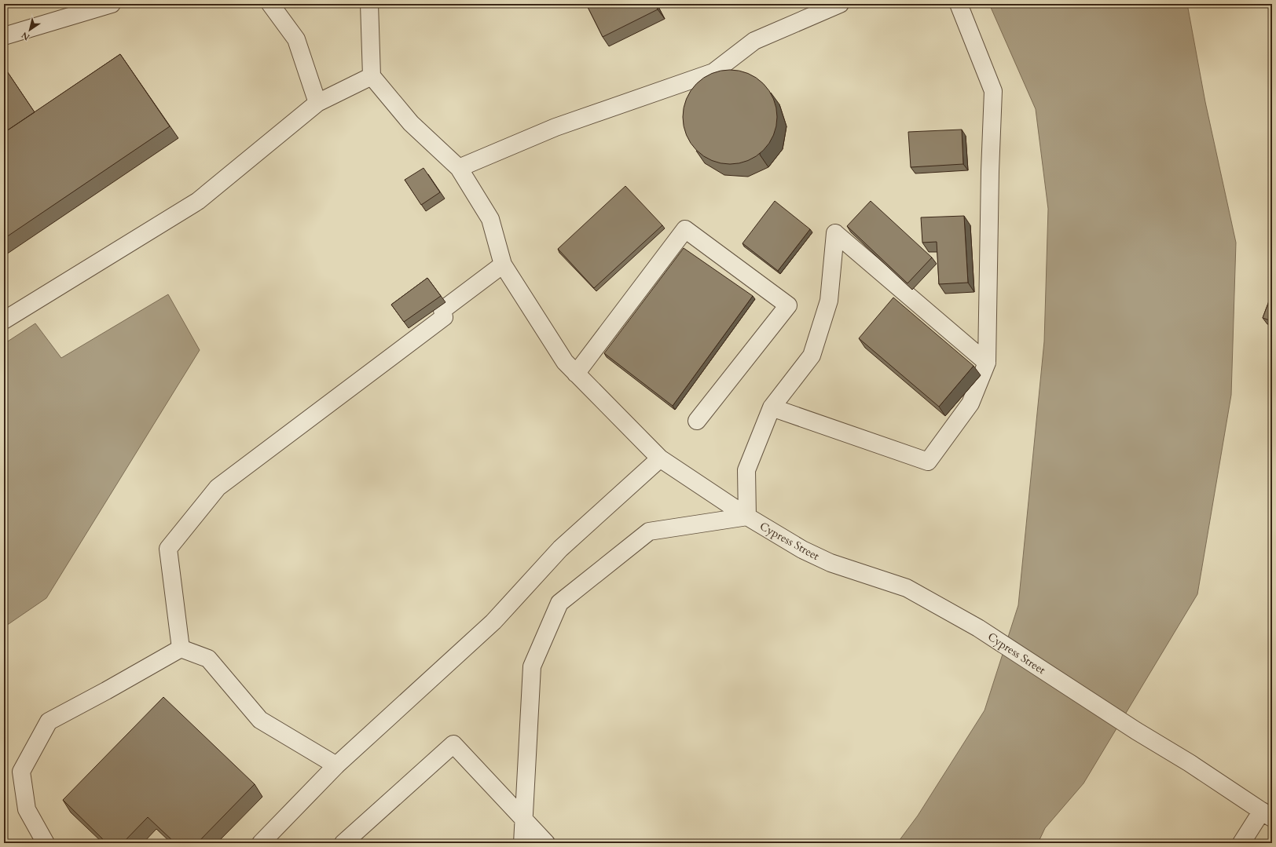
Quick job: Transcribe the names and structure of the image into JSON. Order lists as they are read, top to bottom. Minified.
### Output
{"streets":{"street":["Cypress Street"]},"north":"bottom left"}
